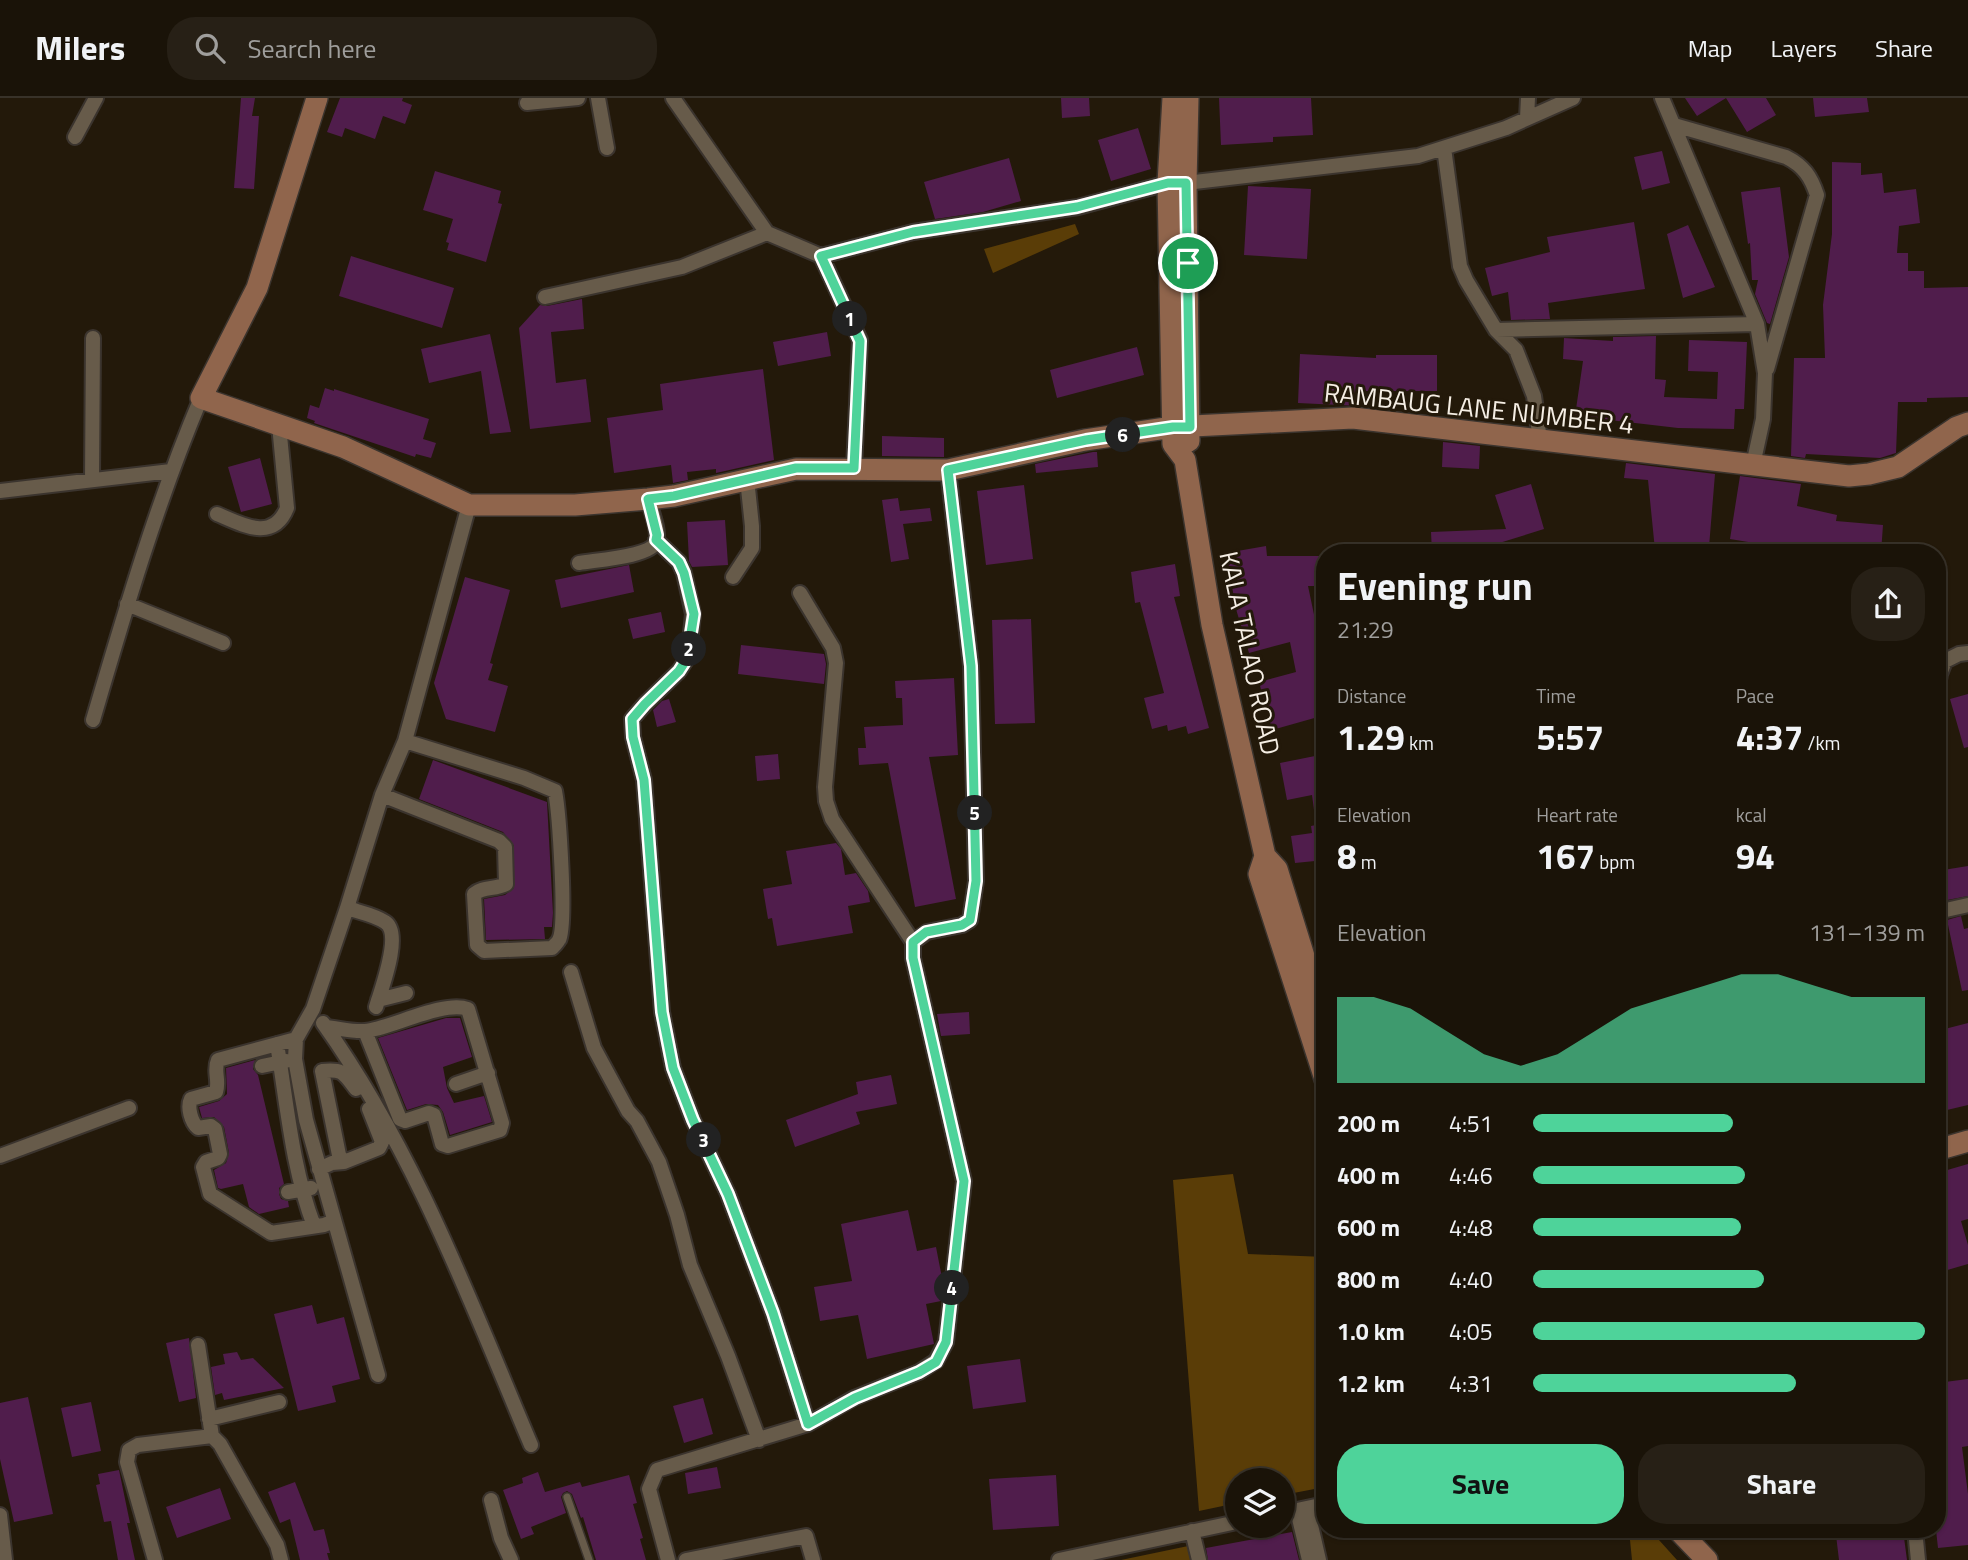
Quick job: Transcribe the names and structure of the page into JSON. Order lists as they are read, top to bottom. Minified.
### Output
{"streets":{"street":["RAMBAUG LANE NUMBER 4","KALA TALAO ROAD"]},"crossings":[["RAMBAUG LANE NUMBER 4","KALA TALAO ROAD"]],"page":{"header":"Milers","search":"Search here","nav":["Map","Layers","Share"],"pins":["1","6","2","5","3","4"],"heading":["Evening run","21:29"],"stats":[["Distance","1.29 km"],["Time","5:57"],["Pace","4:37 /km"],["Elevation","8 m"],["Heart rate","167 bpm"],["kcal","94"]],"chart":["Elevation","131–139 m"],"list":[{"name":"200 m","note":"4:51"},{"name":"400 m","note":"4:46"},{"name":"600 m","note":"4:48"},{"name":"800 m","note":"4:40"},{"name":"1.0 km","note":"4:05"},{"name":"1.2 km","note":"4:31"}],"buttons":["Save","Share"]}}
